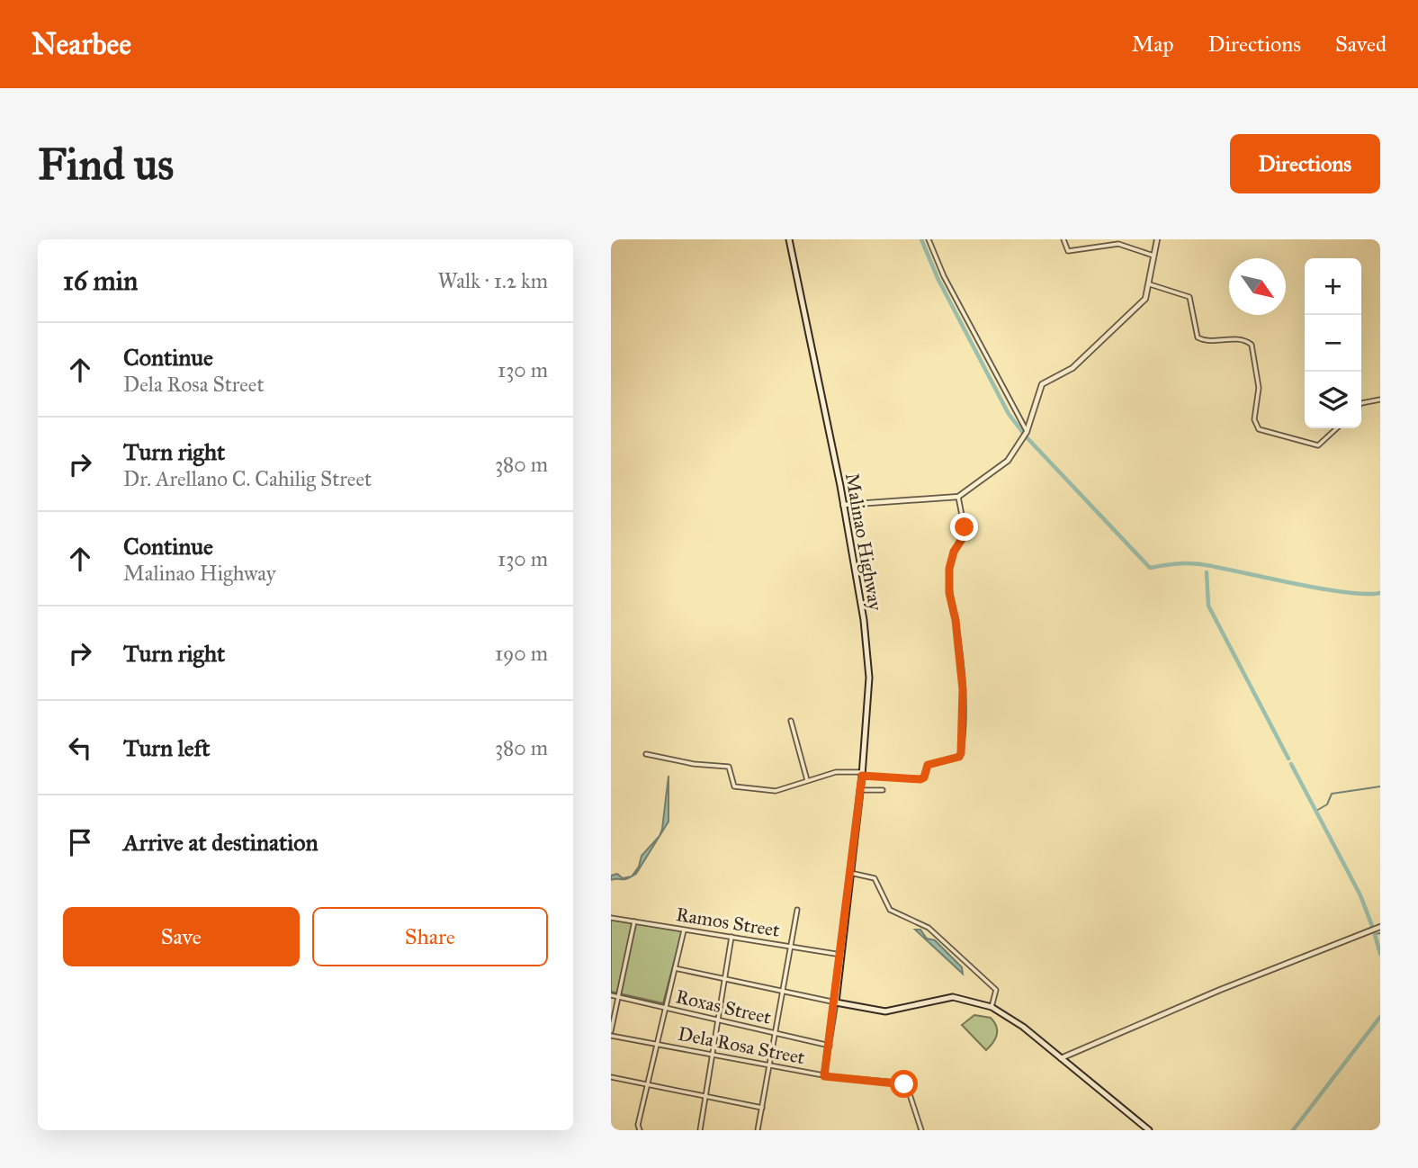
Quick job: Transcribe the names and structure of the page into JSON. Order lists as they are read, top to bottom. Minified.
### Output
{"streets":{"main road":["Malinao Highway"],"street":["Ramos Street","Roxas Street","Dela Rosa Street"]},"crossings":[["Malinao Highway","Ramos Street"]],"north":"bottom right","page":{"header":"Nearbee","nav":["Map","Directions","Saved"],"buttons":["Directions",["Save","Share"]],"title":"Find us","heading":["16 min","Walk · 1.2 km"],"map_buttons":["+","−"],"list":[["Continue","Dela Rosa Street","130 m"],["Turn right","Dr. Arellano C. Cahilig Street","380 m"],["Continue","Malinao Highway","130 m"],["Turn right","190 m"],["Turn left","380 m"],"Arrive at destination"]}}
